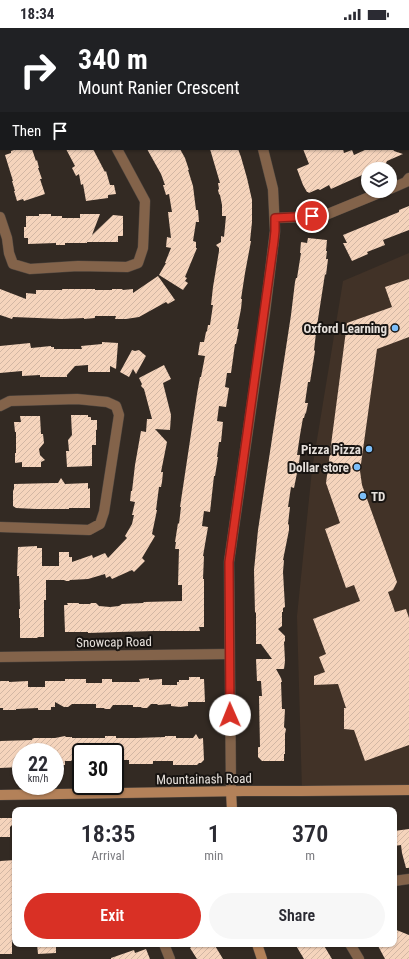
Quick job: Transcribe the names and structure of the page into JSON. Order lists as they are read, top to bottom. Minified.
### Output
{"streets":{"street":["Snowcap Road","Mountainash Road"]},"places":["Oxford Learning","Pizza Pizza","Dollar store","TD"],"page":{"status":"18:34","turn":["340 m","Mount Ranier Crescent"],"then":"Then","speed":"22 km/h","limit":"30","eta":["18:35","Arrival","1","min","370","m"],"buttons":["Exit","Share"]}}
